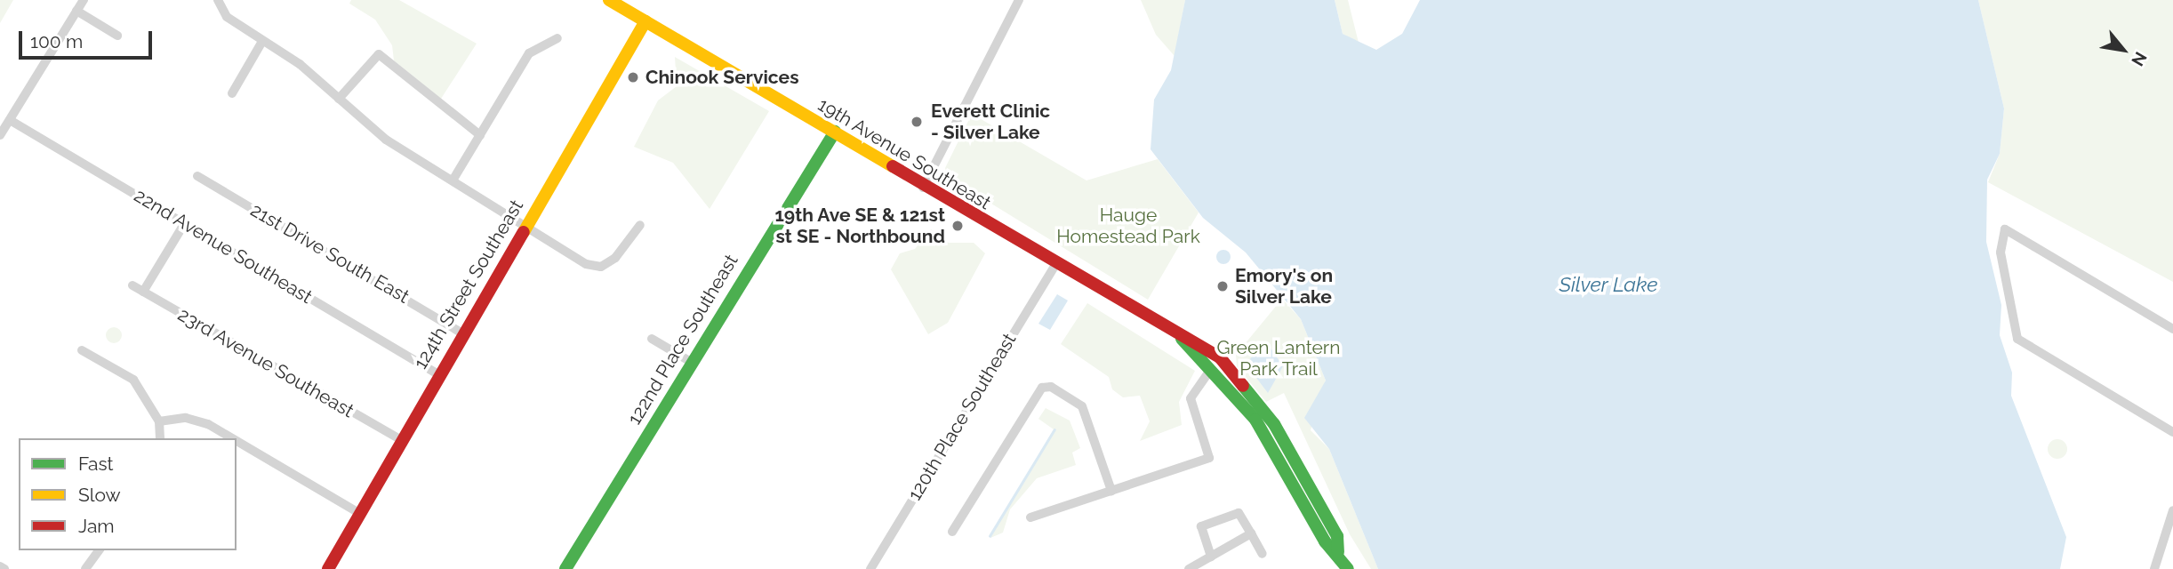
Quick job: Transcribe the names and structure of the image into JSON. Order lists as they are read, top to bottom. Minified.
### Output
{"streets":{"main road":["19th Avenue Southeast","124th Street Southeast","122nd Place Southeast"],"street":["22nd Avenue Southeast","21st Drive South East","23rd Avenue Southeast","120th Place Southeast"]},"crossings":[["19th Avenue Southeast","124th Street Southeast"],["19th Avenue Southeast","122nd Place Southeast"],["19th Avenue Southeast","120th Place Southeast"],["22nd Avenue Southeast","124th Street Southeast"],["21st Drive South East","124th Street Southeast"],["124th Street Southeast","23rd Avenue Southeast"]],"water":["Silver Lake"],"parks":["Hauge Homestead Park","Green Lantern Park Trail"],"places":["Chinook Services","Everett Clinic - Silver Lake","19th Ave SE & 121st st SE - Northbound","Emory's on Silver Lake"],"legend":["Fast","Slow","Jam"],"scale_bar":"100 m","north":"bottom right"}
